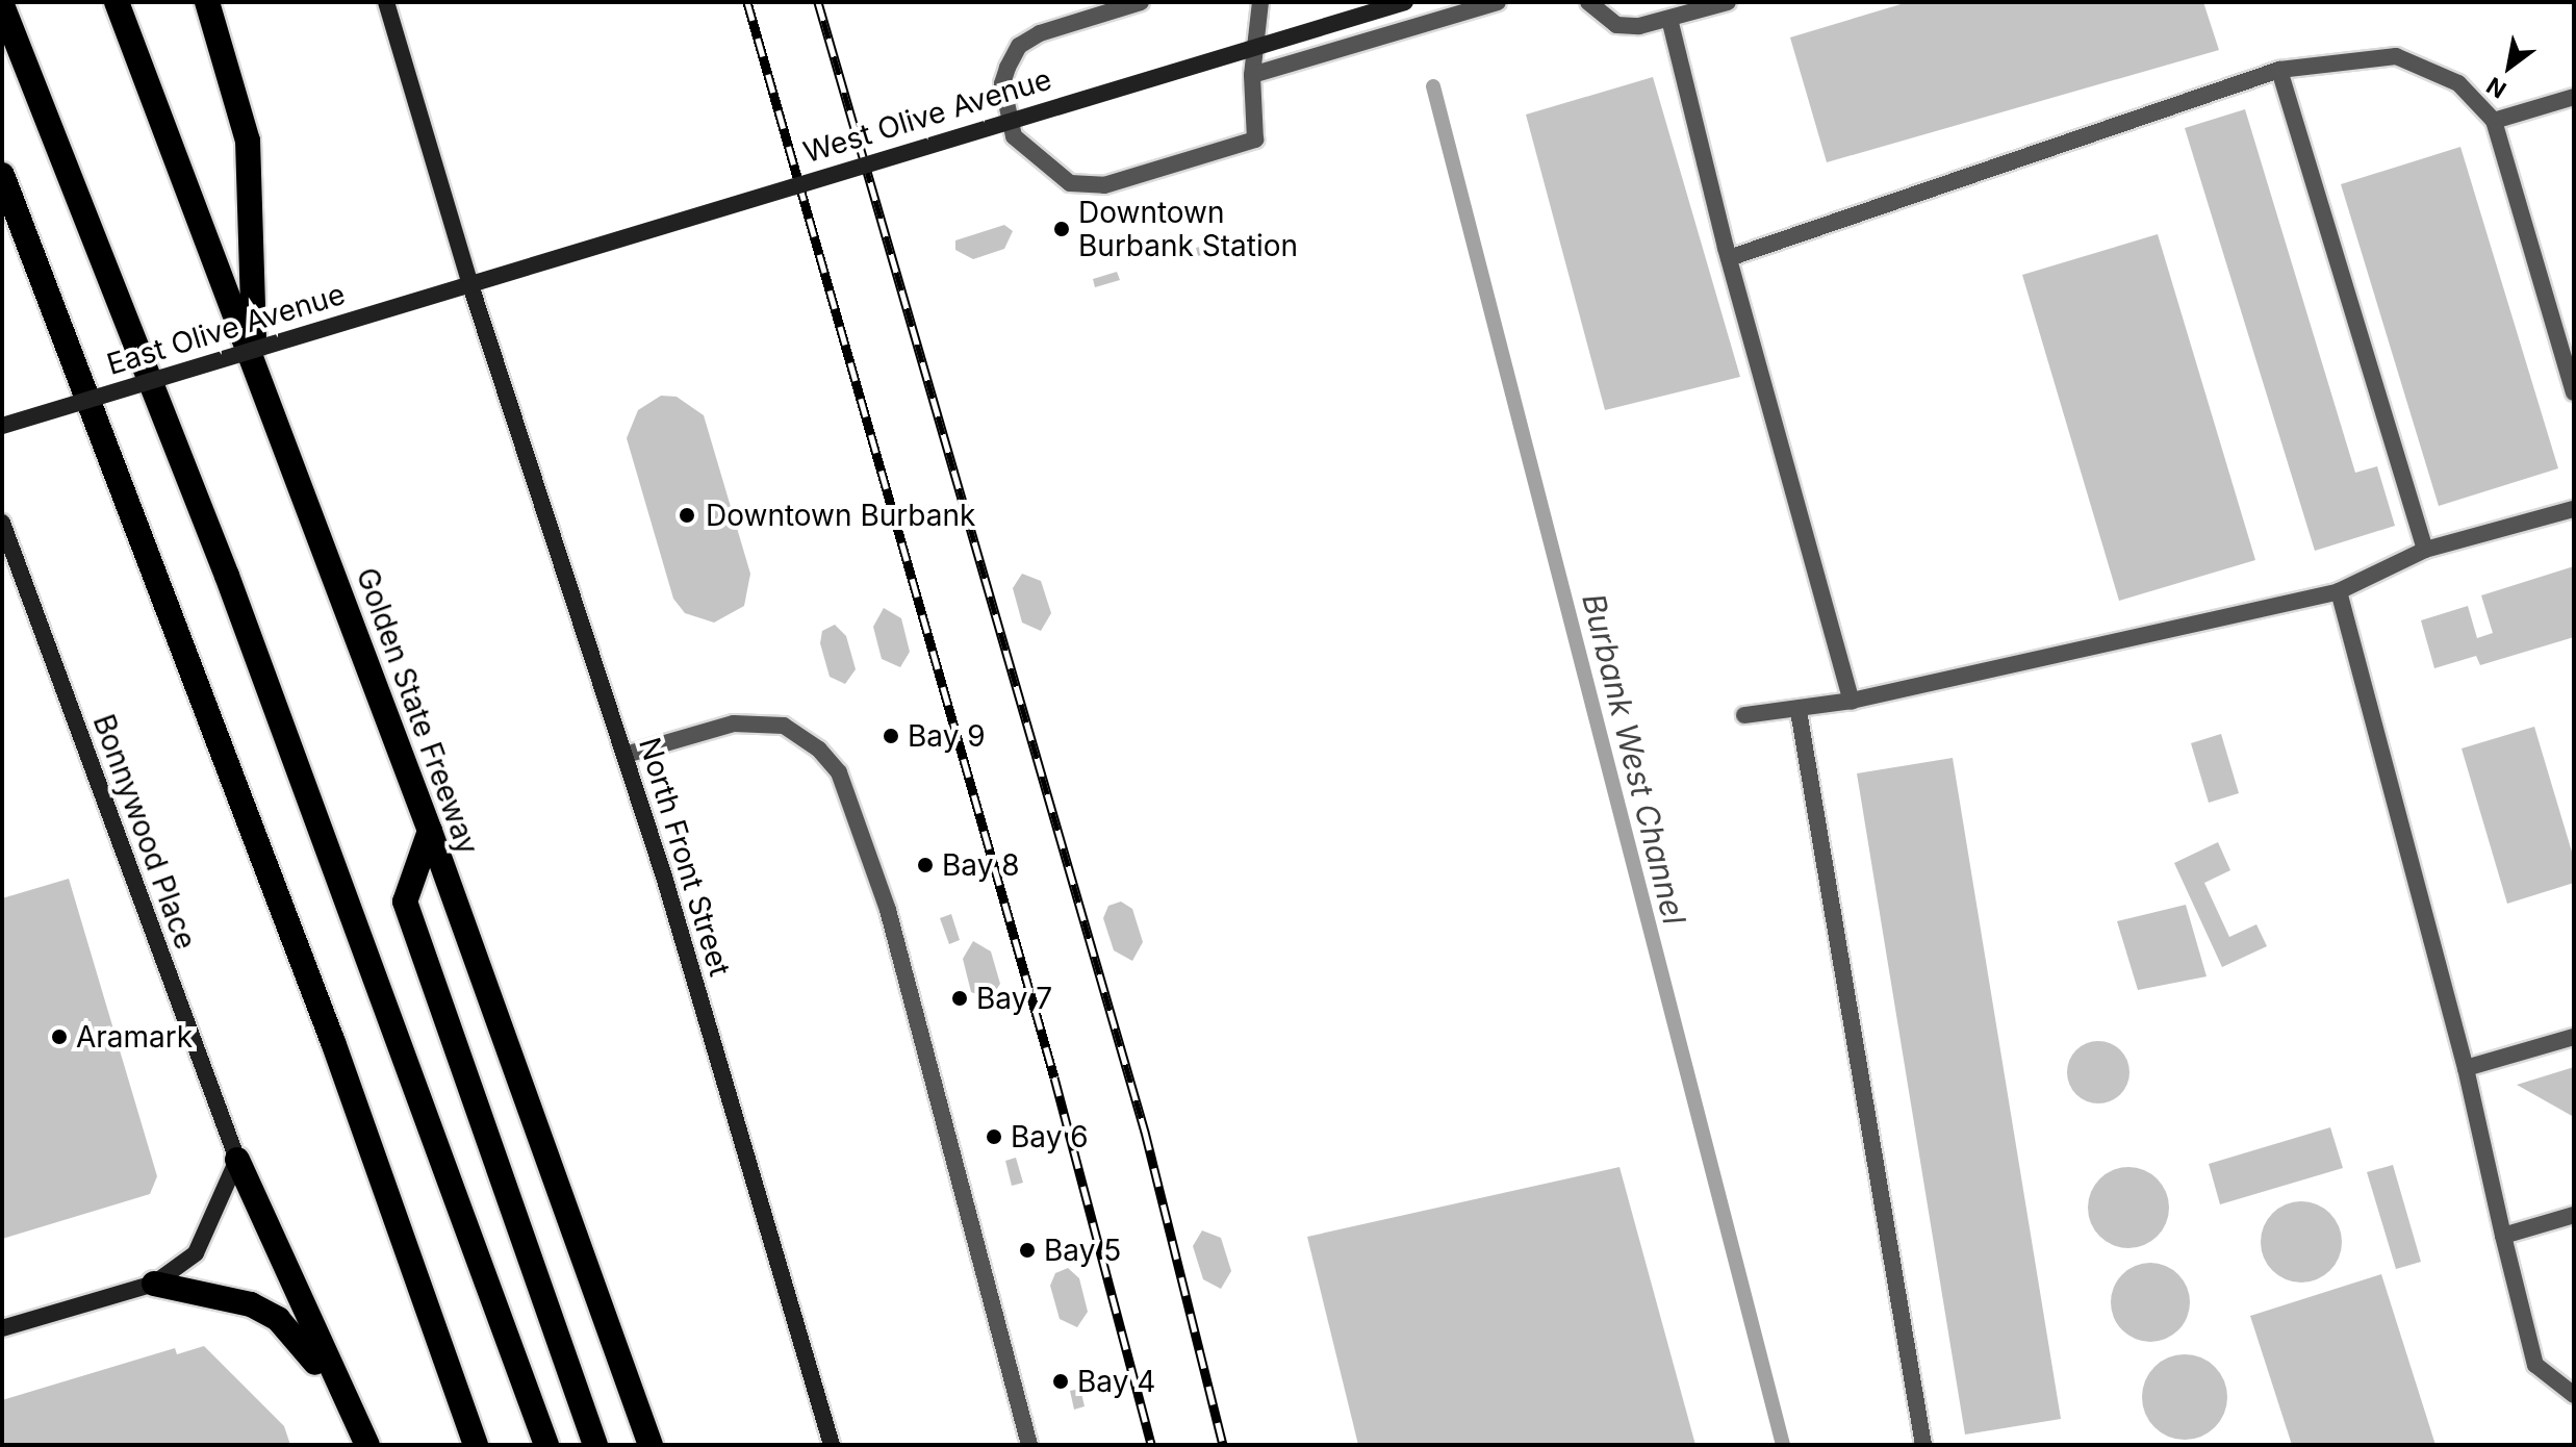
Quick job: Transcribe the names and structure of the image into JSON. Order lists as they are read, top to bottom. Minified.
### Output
{"streets":{"highway":["Golden State Freeway"],"main road":["West Olive Avenue","East Olive Avenue","Bonnywood Place","North Front Street"]},"crossings":[["West Olive Avenue","East Olive Avenue"],["West Olive Avenue","North Front Street"],["East Olive Avenue","North Front Street"]],"water":["Burbank West Channel"],"places":["Downtown Burbank Station","Downtown Burbank","Bay 9","Bay 8","Bay 7","Aramark","Bay 6","Bay 5","Bay 4"],"north":"bottom left"}
